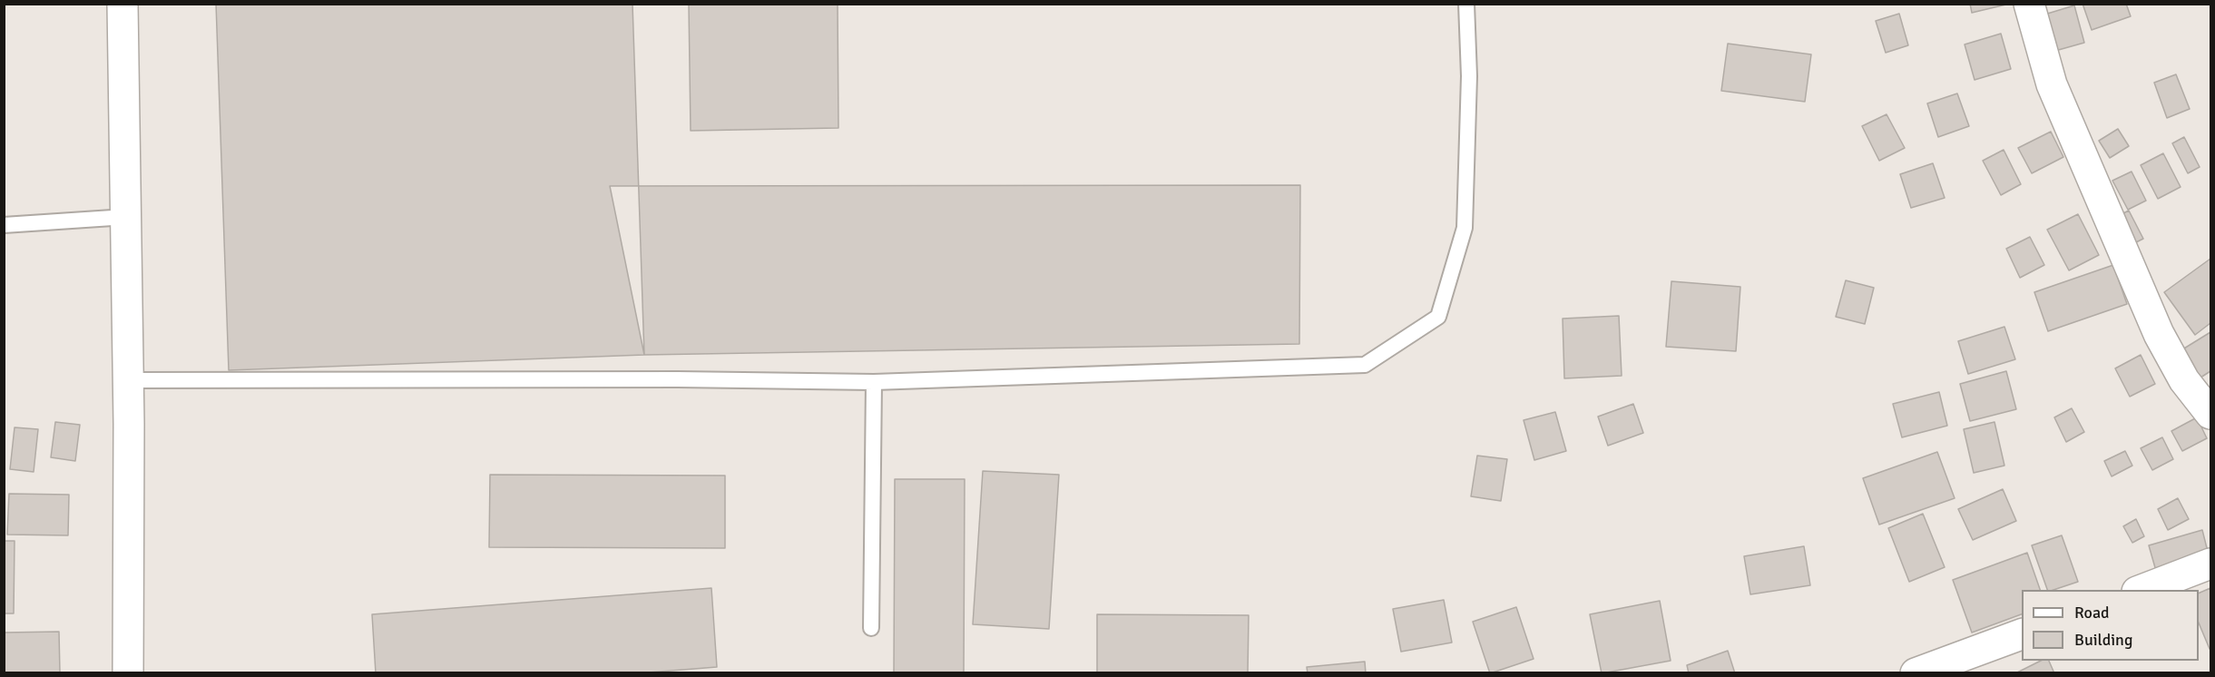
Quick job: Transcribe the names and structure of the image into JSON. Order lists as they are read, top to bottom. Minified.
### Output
{"legend":["Road","Building"]}
